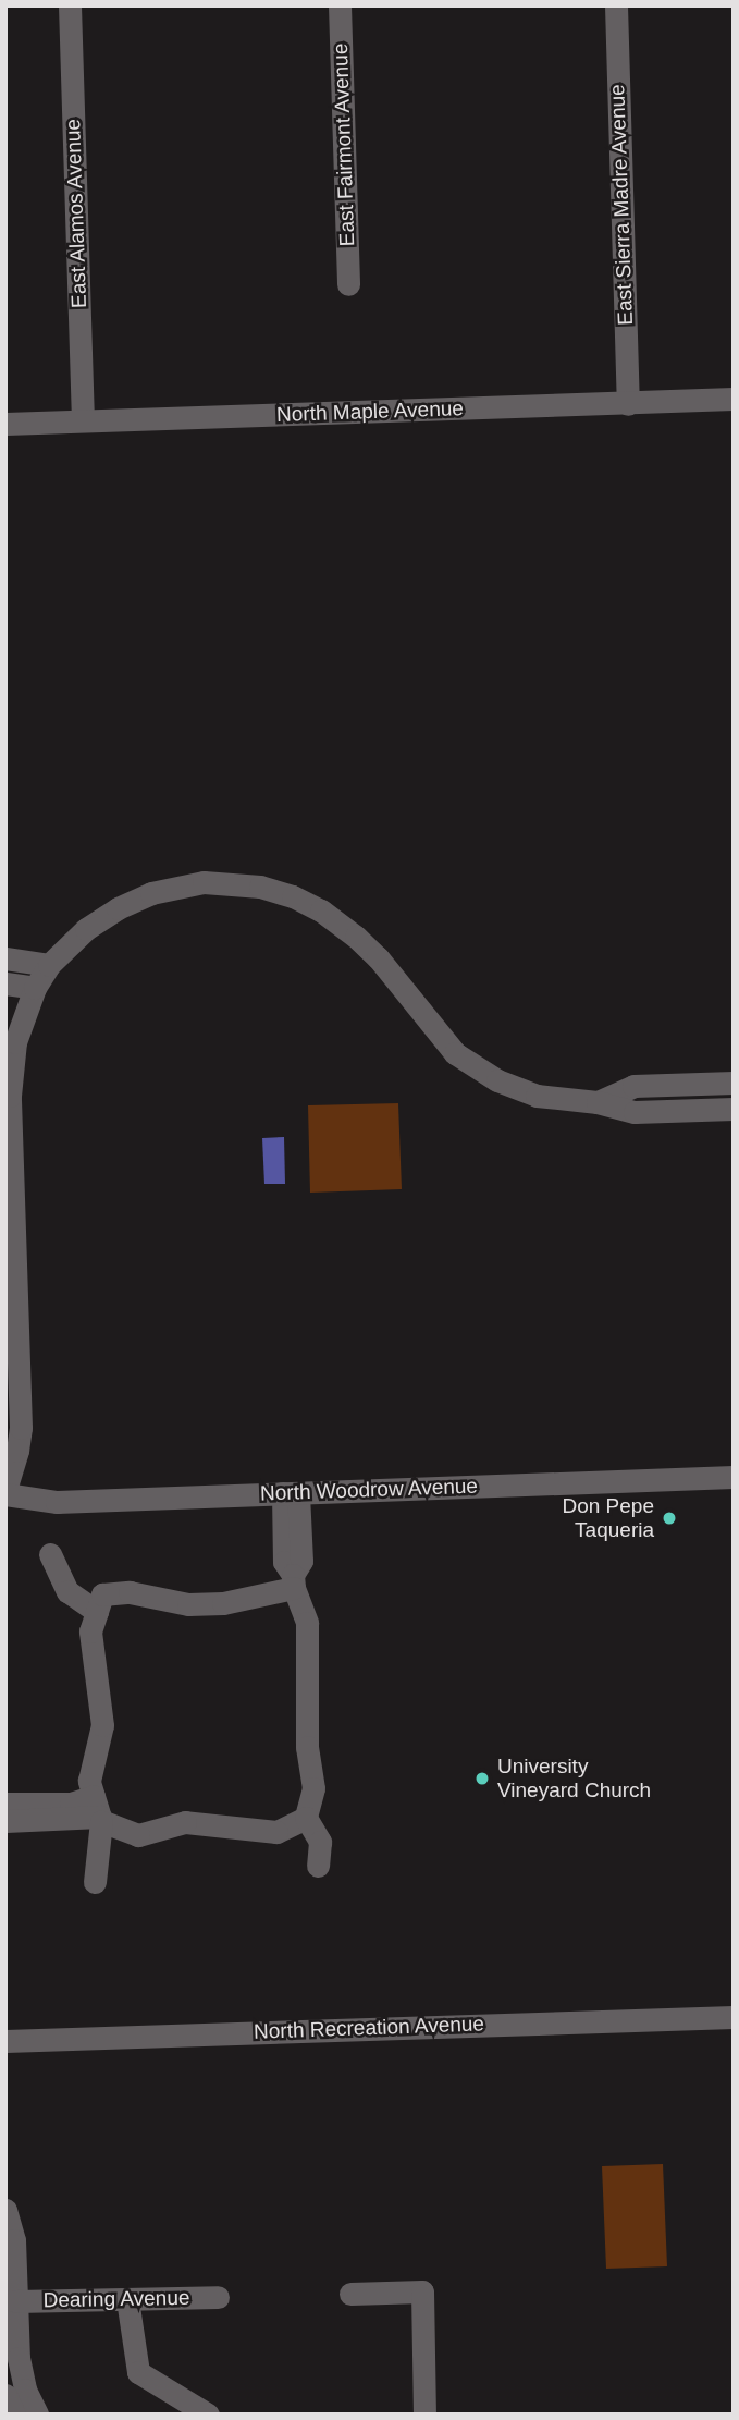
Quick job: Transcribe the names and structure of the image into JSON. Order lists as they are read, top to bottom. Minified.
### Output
{"streets":{"street":["East Fairmont Avenue","East Sierra Madre Avenue","East Alamos Avenue","North Maple Avenue","North Woodrow Avenue","North Recreation Avenue","Dearing Avenue"]},"crossings":[["East Sierra Madre Avenue","North Maple Avenue"],["East Alamos Avenue","North Maple Avenue"]],"places":["Don Pepe Taqueria","University Vineyard Church"]}
